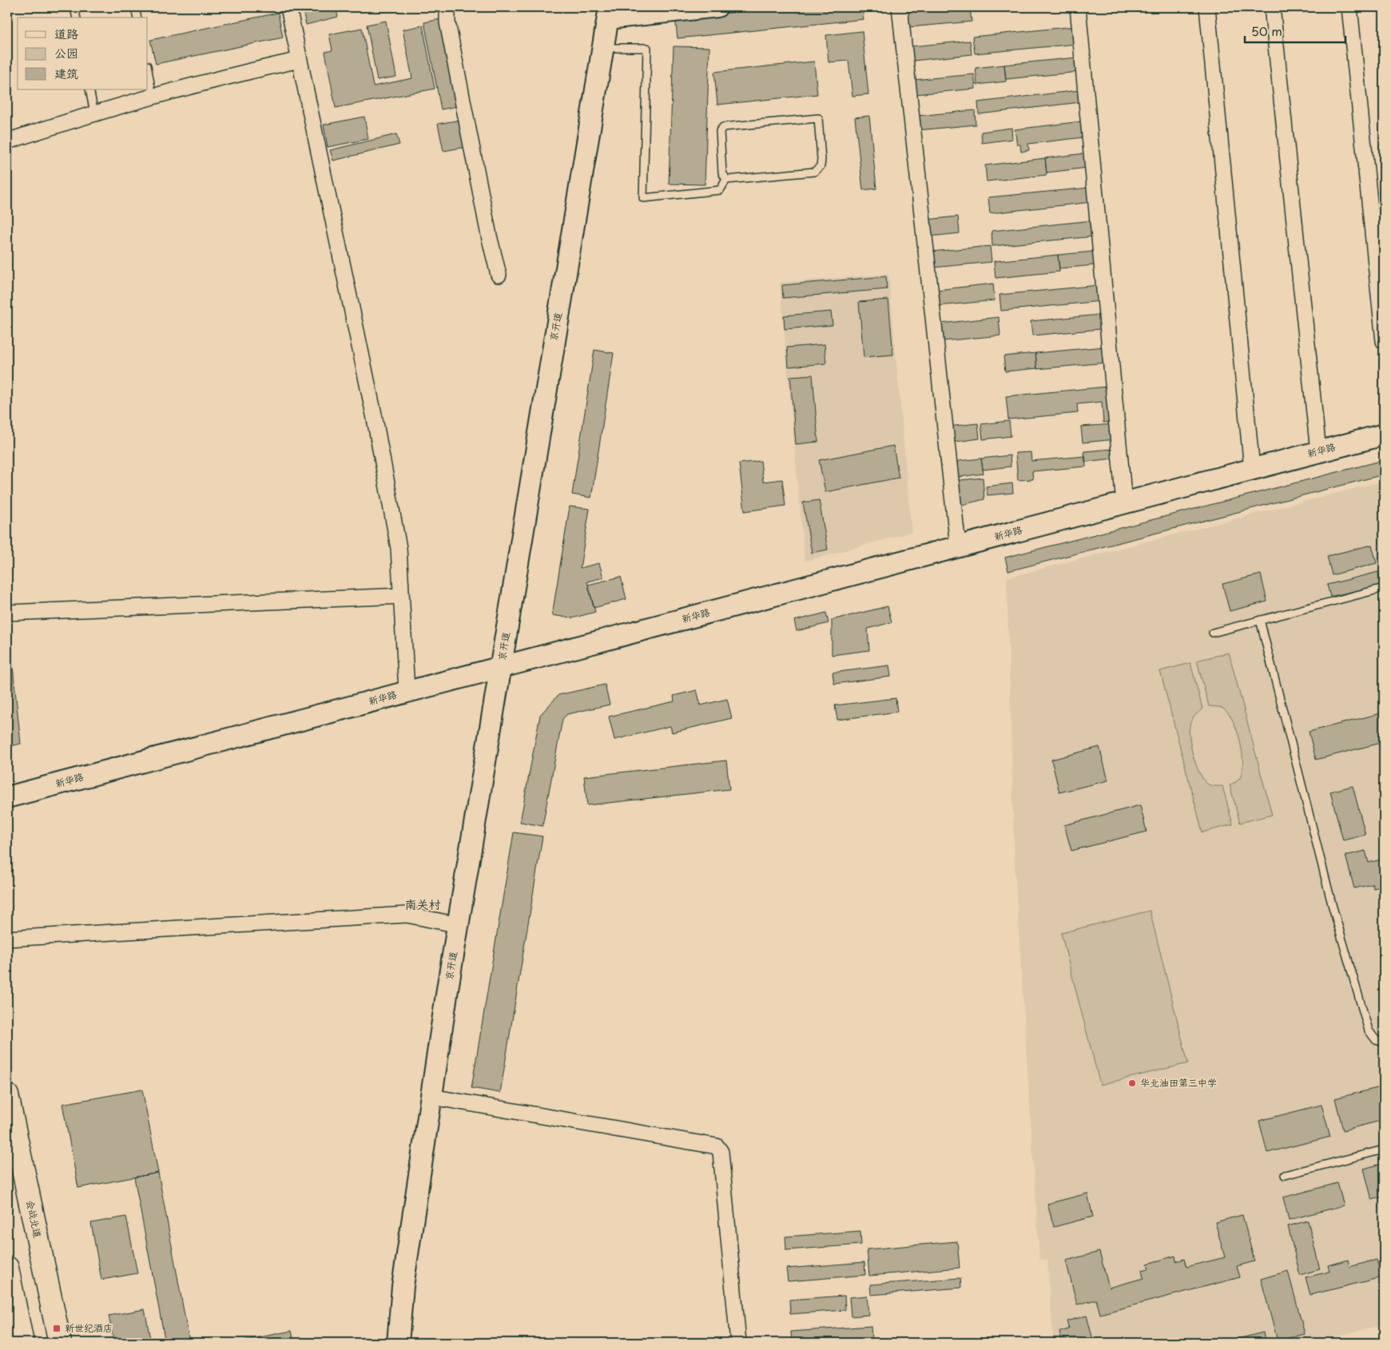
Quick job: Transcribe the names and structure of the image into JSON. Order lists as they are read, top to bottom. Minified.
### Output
{"streets":{"main road":["京开道","新华路","会战北道"]},"crossings":[["京开道","新华路"]],"districts":["南关村"],"places":{"other":["华北油田第三中学"],"transit":["新世纪酒店"]},"legend":["道路","公园","建筑"],"scale_bar":"50 m"}
